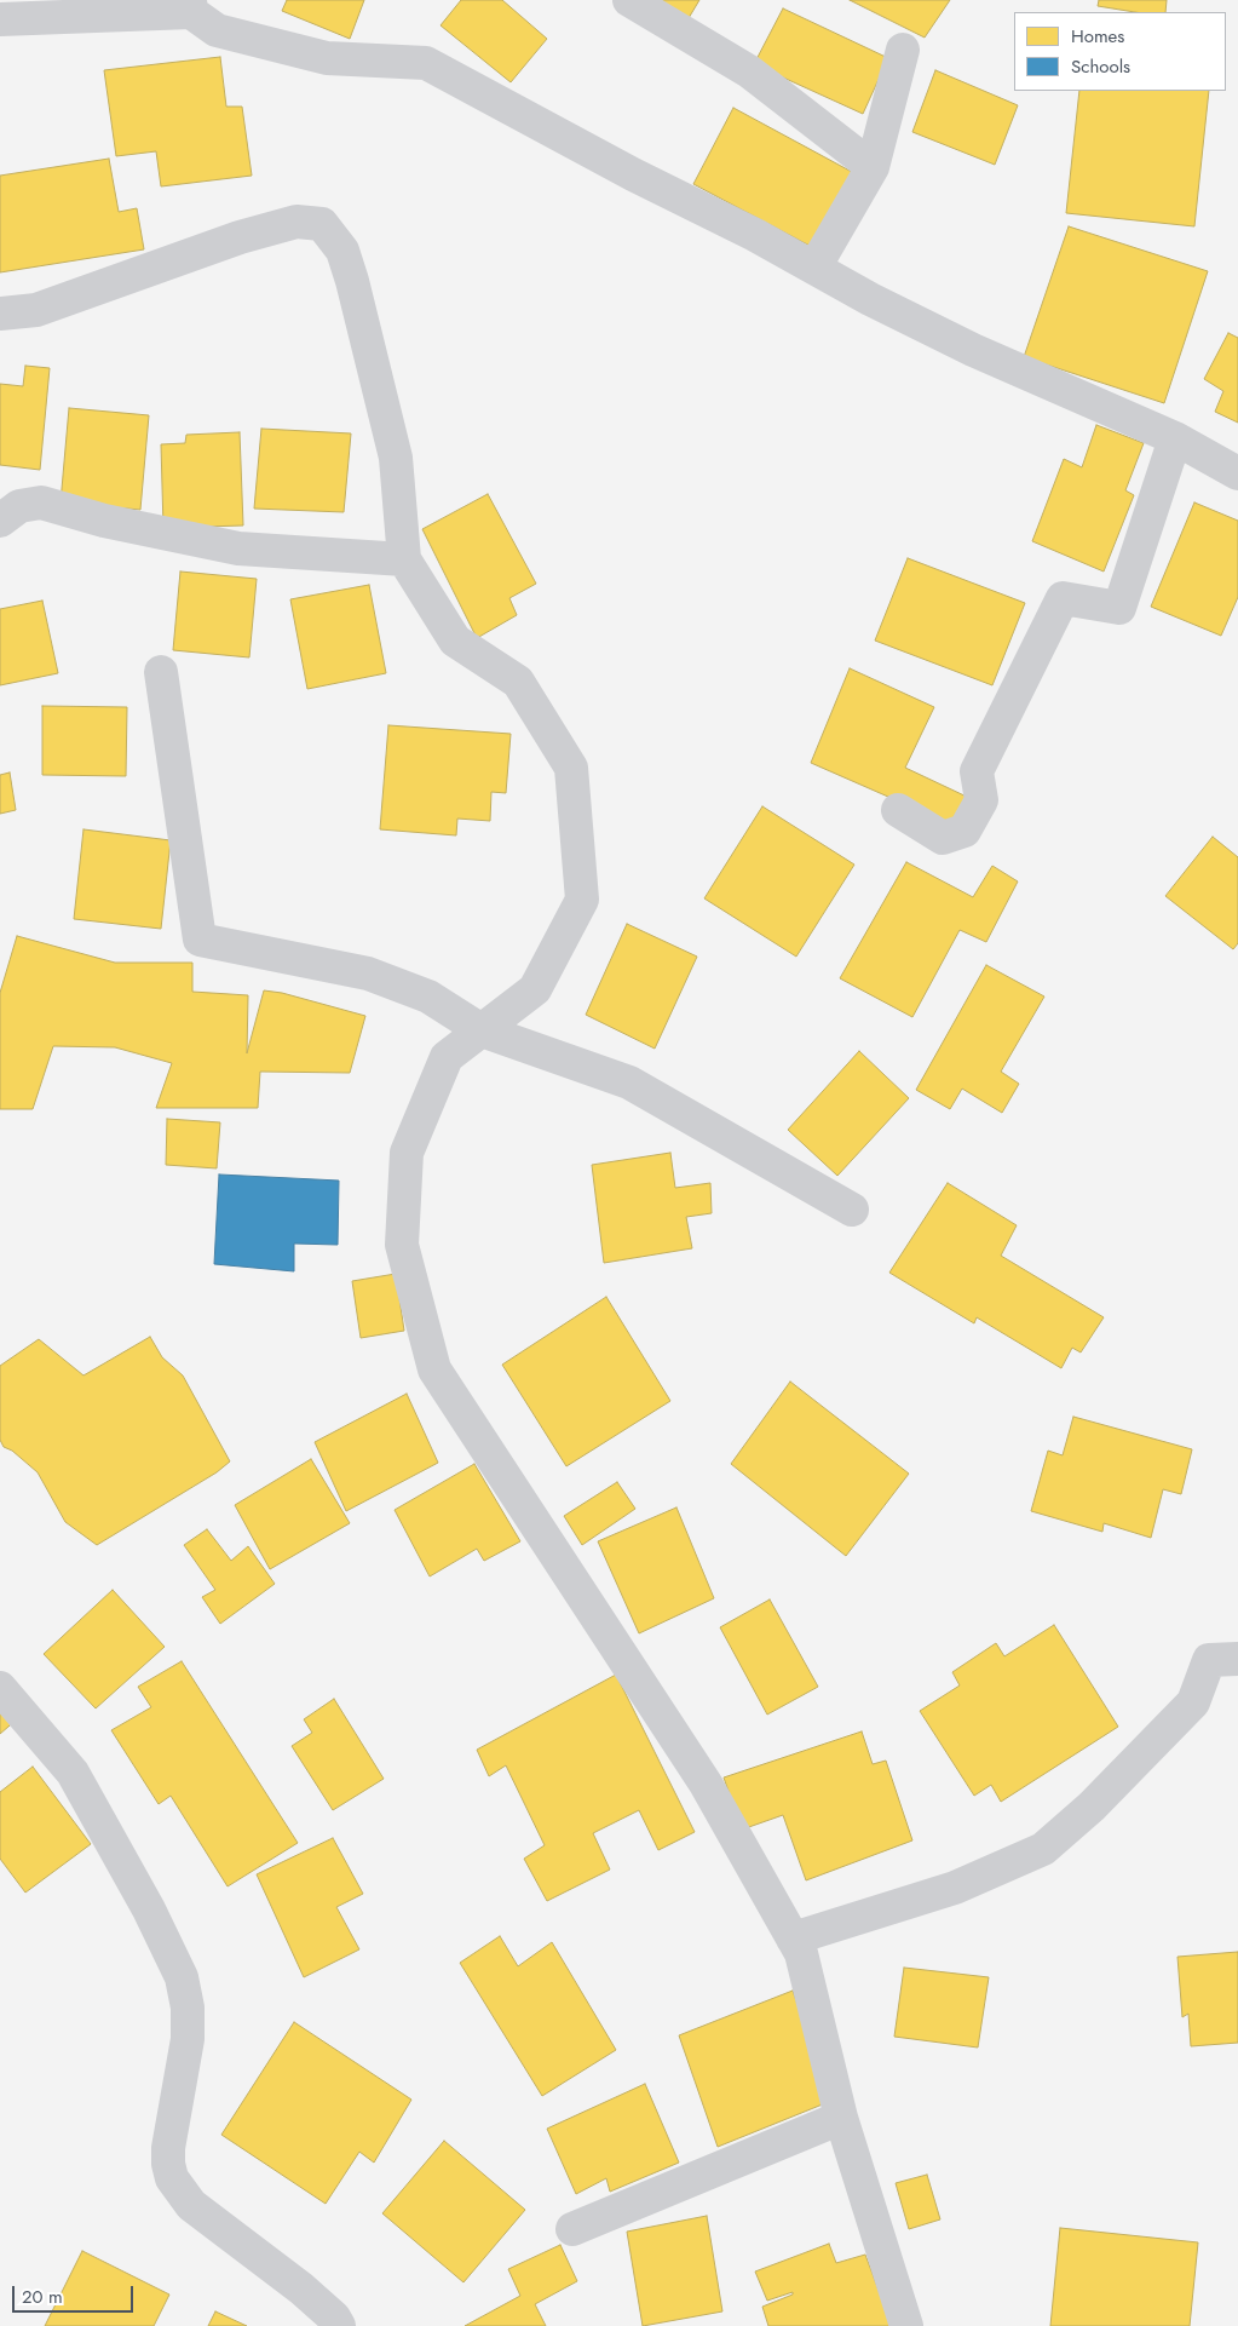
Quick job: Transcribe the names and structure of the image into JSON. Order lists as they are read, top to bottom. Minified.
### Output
{"legend":["Homes","Schools"],"scale_bar":"20 m"}
